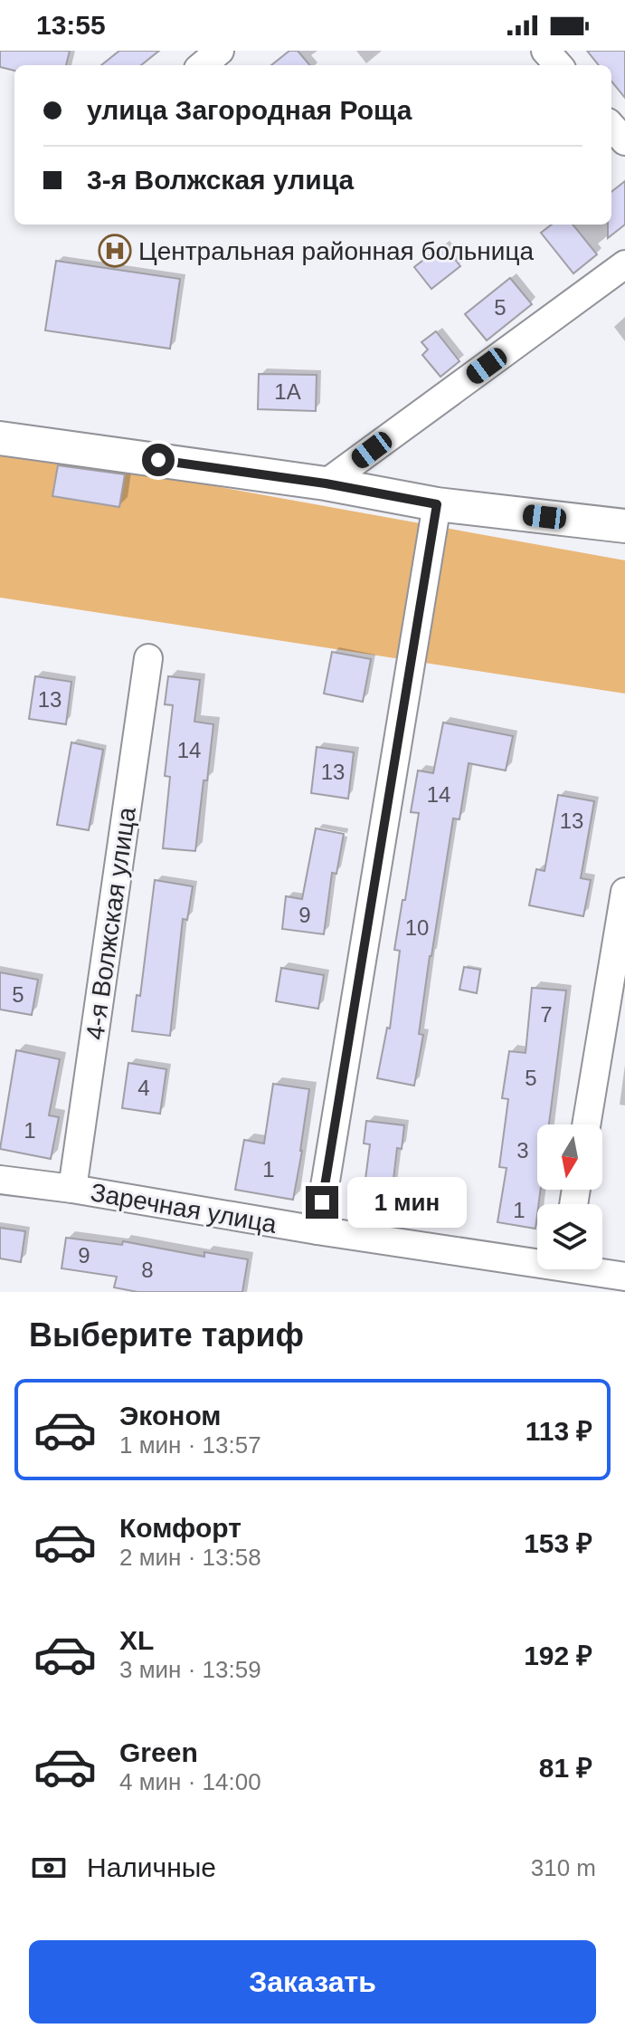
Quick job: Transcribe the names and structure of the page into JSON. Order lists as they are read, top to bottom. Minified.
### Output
{"streets":{"street":["4-я Волжская улица","Заречная улица"]},"crossings":[["4-я Волжская улица","Заречная улица"]],"places":{"hospital":["Центральная районная больница"]},"house_numbers":["5","1А","13","14","13","14","13","9","10","5","7","5","4","1","3","1","1","9","8"],"north":"bottom","page":{"status":"13:55","banner":["улица Загородная Роща","3-я Волжская улица"],"bubble":"1 мин","heading":"Выберите тариф","list":[{"name":"Эконом","note":"1 мин · 13:57","value":"113 ₽"},{"name":"Комфорт","note":"2 мин · 13:58","value":"153 ₽"},{"name":"XL","note":"3 мин · 13:59","value":"192 ₽"},{"name":"Green","note":"4 мин · 14:00","value":"81 ₽"}],"pay":["Наличные","310 m"],"buttons":"Заказать"}}
